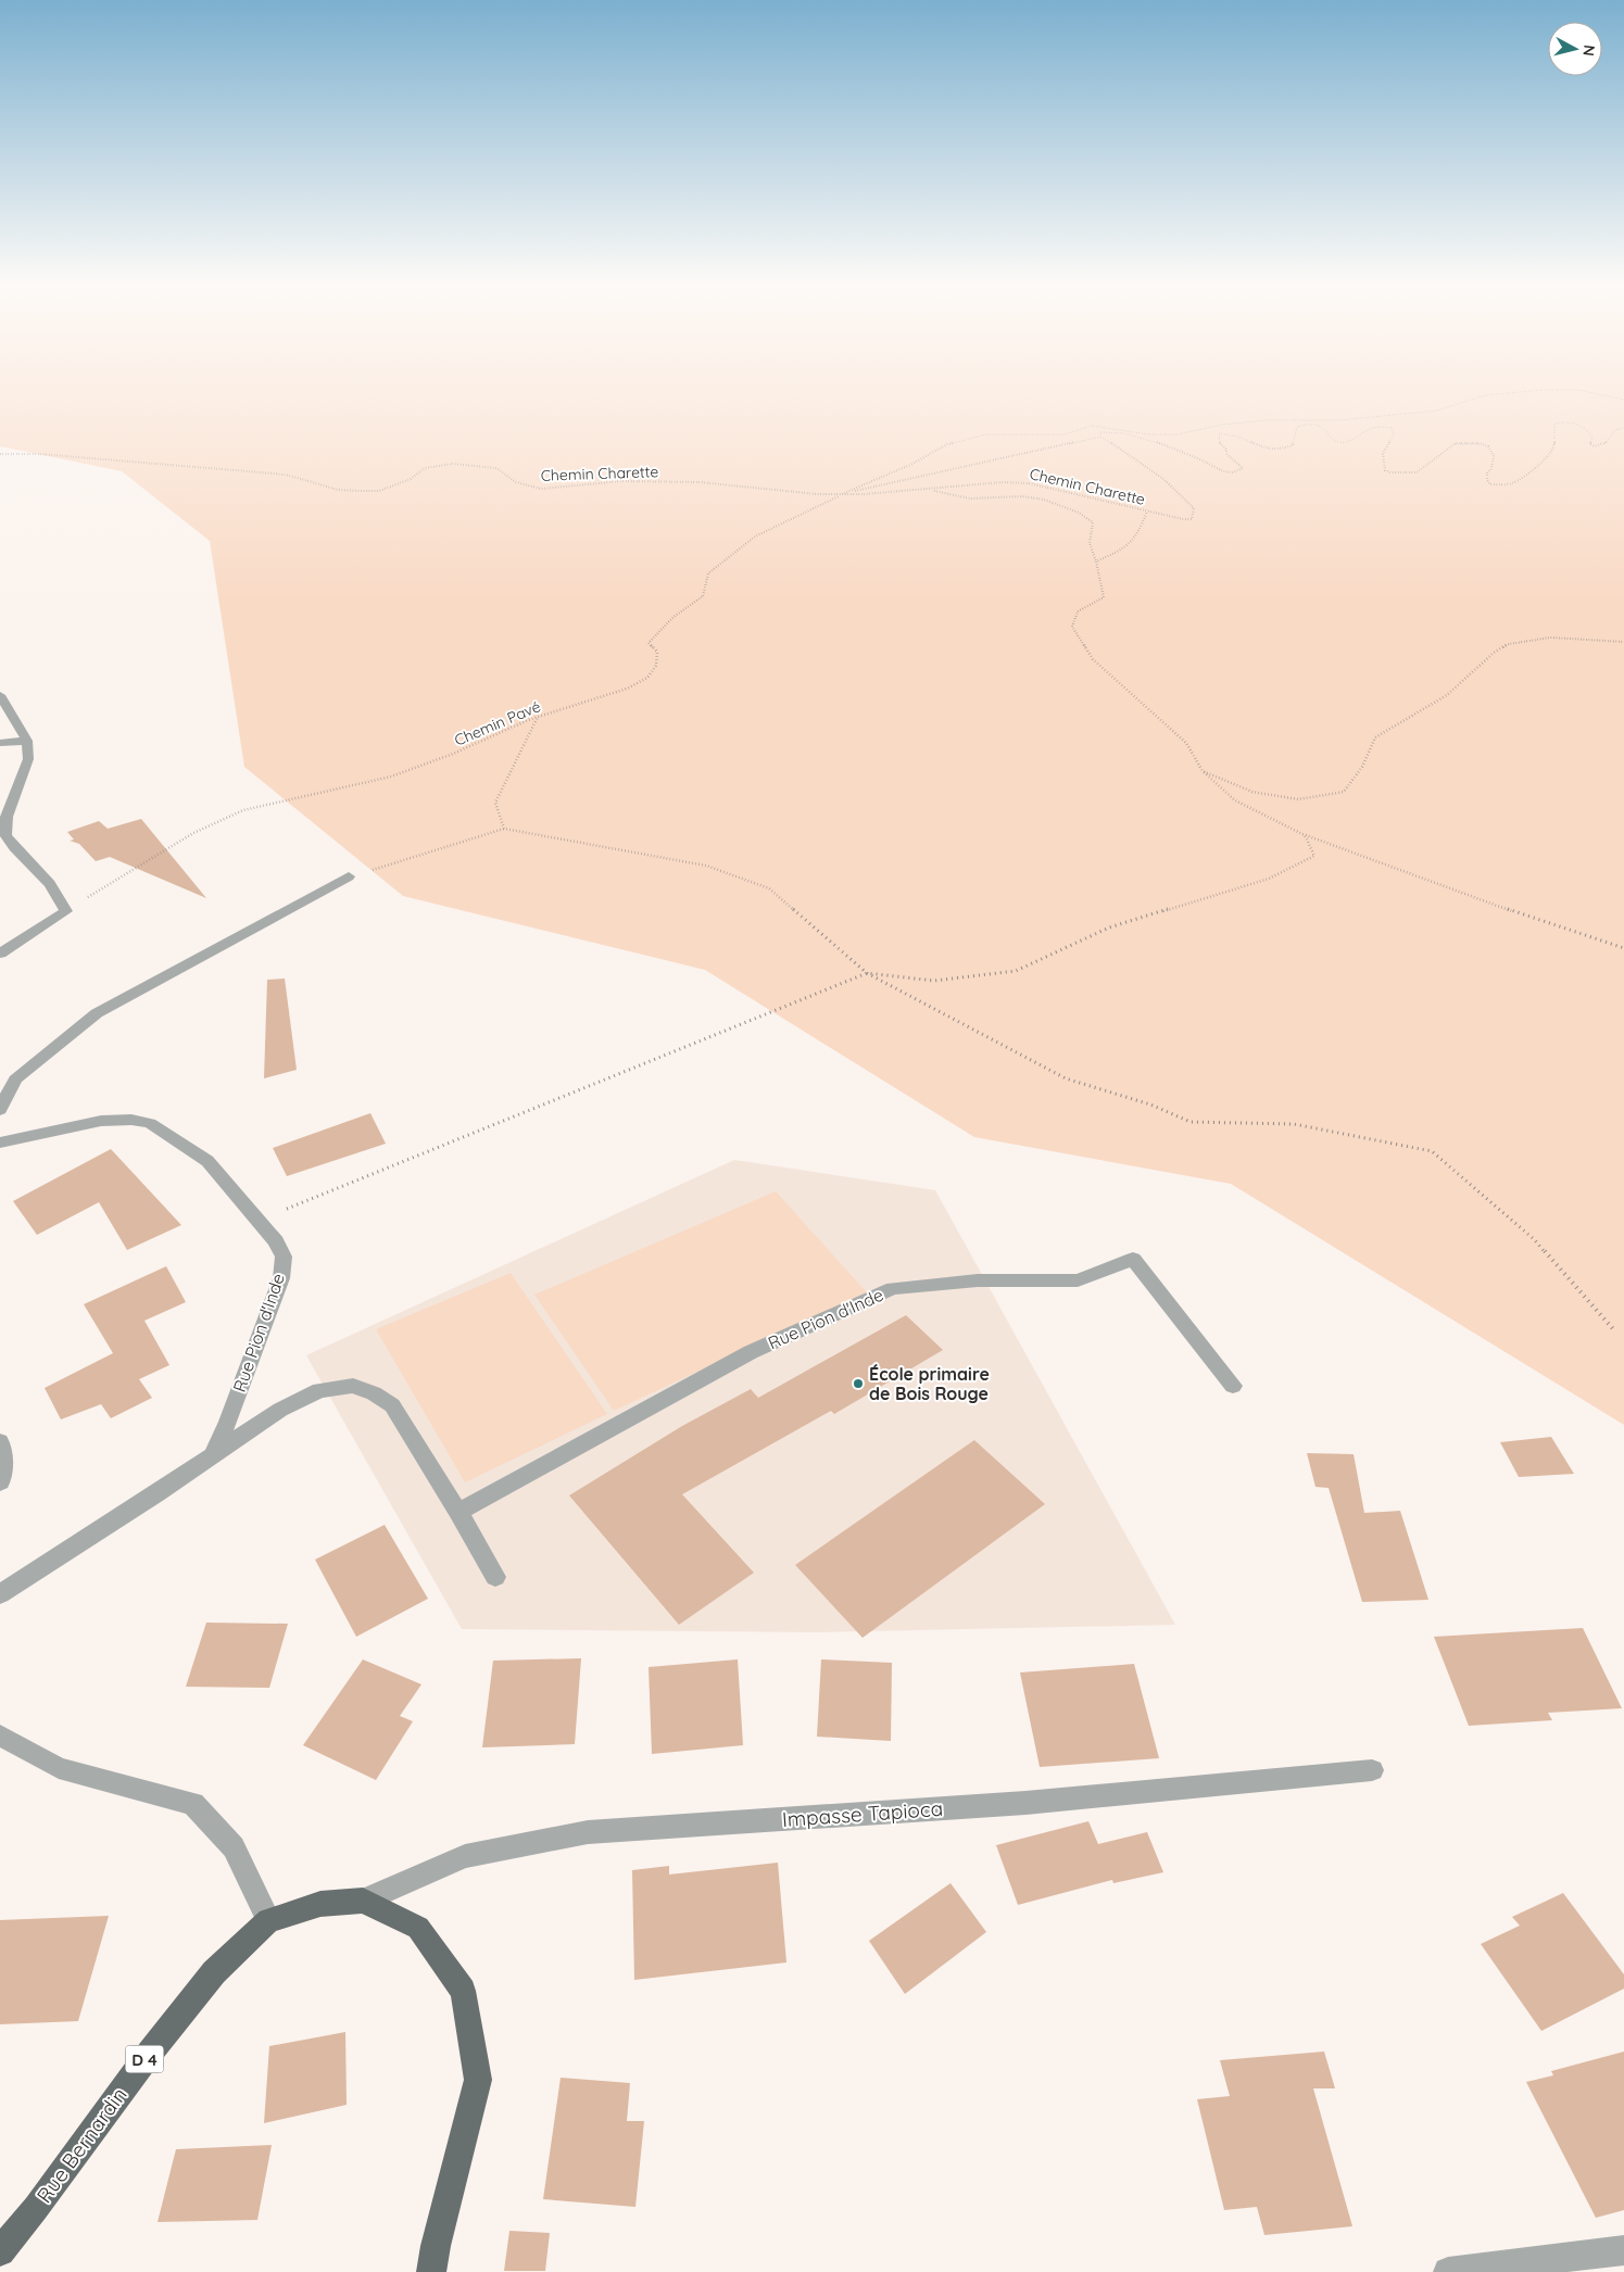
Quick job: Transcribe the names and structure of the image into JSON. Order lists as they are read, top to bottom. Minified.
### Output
{"streets":{"main road":["D 4","Rue Bernardin"],"street":["Rue Pion d'Inde","Impasse Tapioca"],"path":["Chemin Charette","Chemin Pavé"]},"crossings":[["Chemin Charette","Chemin Pavé"],["Impasse Tapioca","Rue Bernardin"]],"places":["École primaire de Bois Rouge"],"north":"right"}
